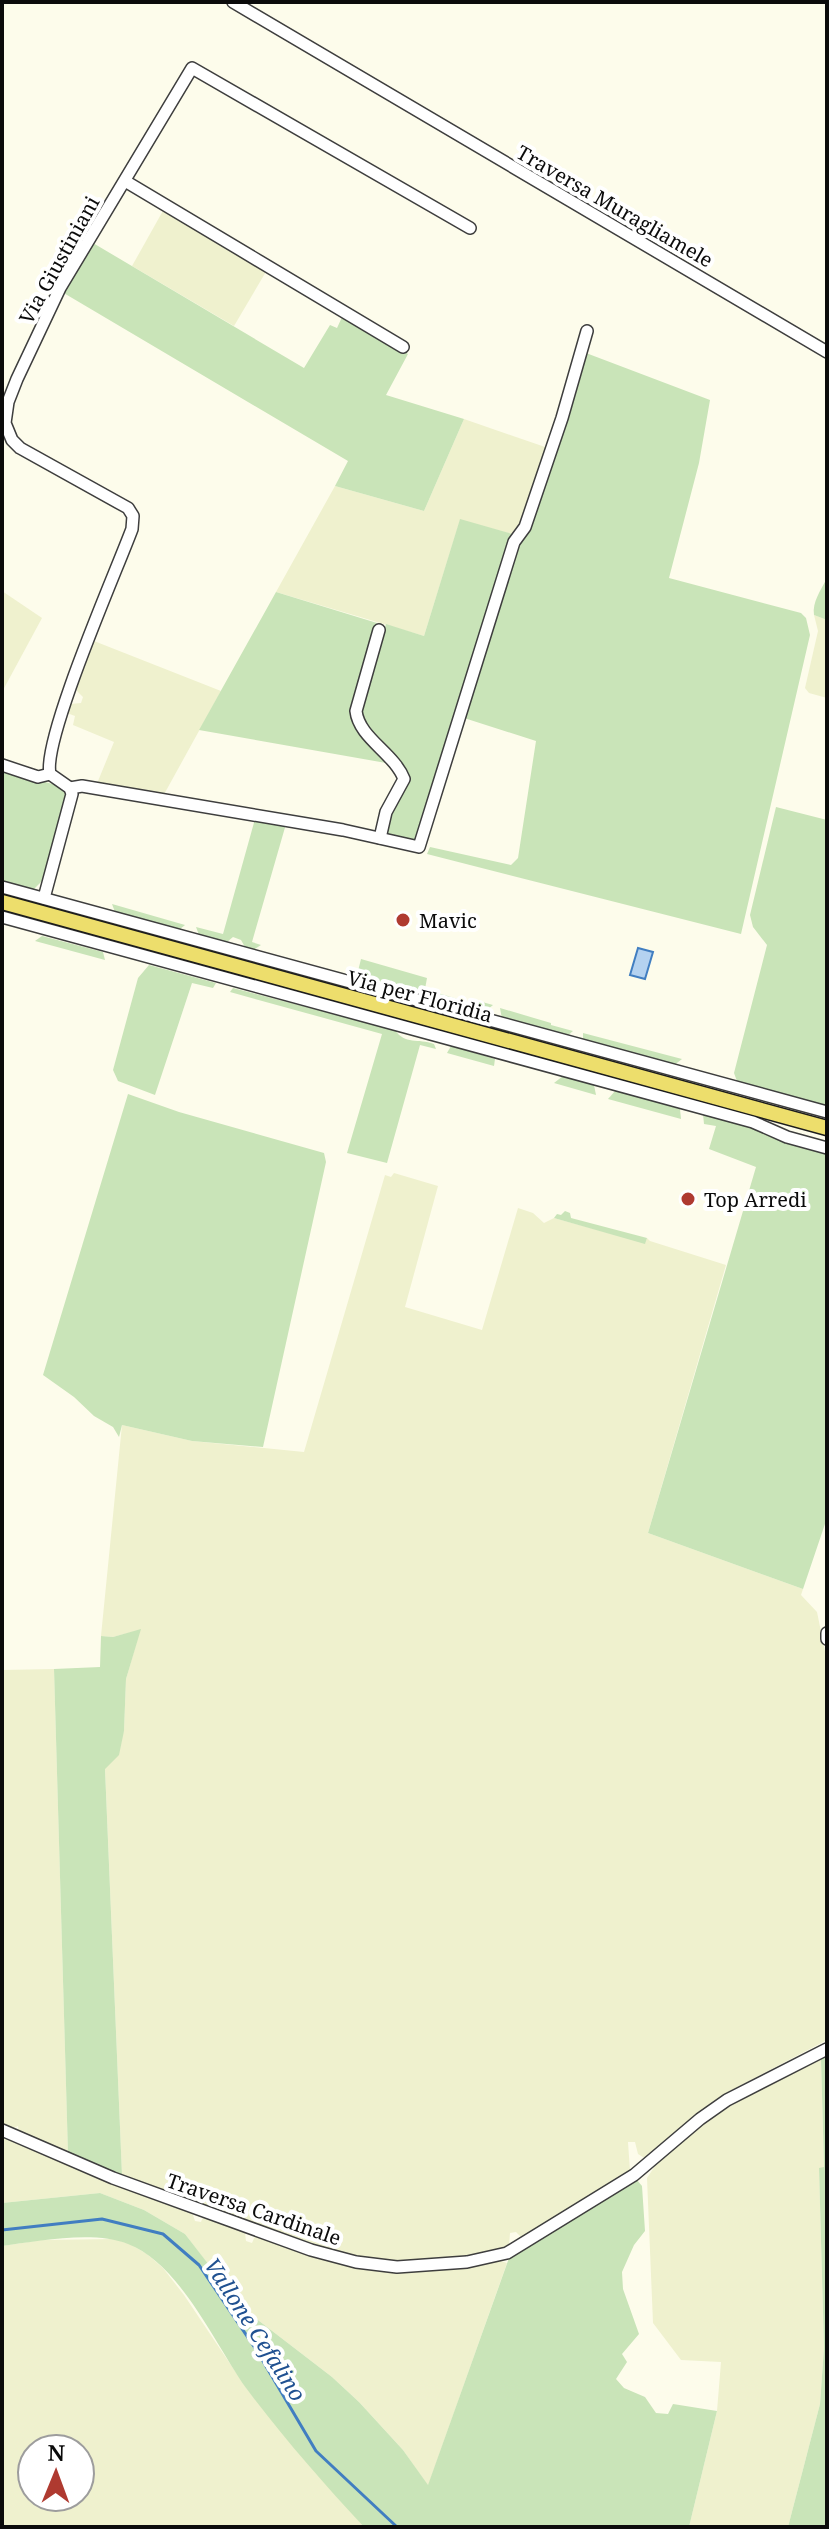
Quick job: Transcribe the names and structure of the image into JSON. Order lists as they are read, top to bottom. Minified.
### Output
{"streets":{"main road":["Via per Floridia"],"street":["Traversa Muragliamele","Via Giustiniani","Traversa Cardinale"]},"water":["Vallone Cefalino"],"places":["Mavic","Top Arredi"],"north":"top"}
